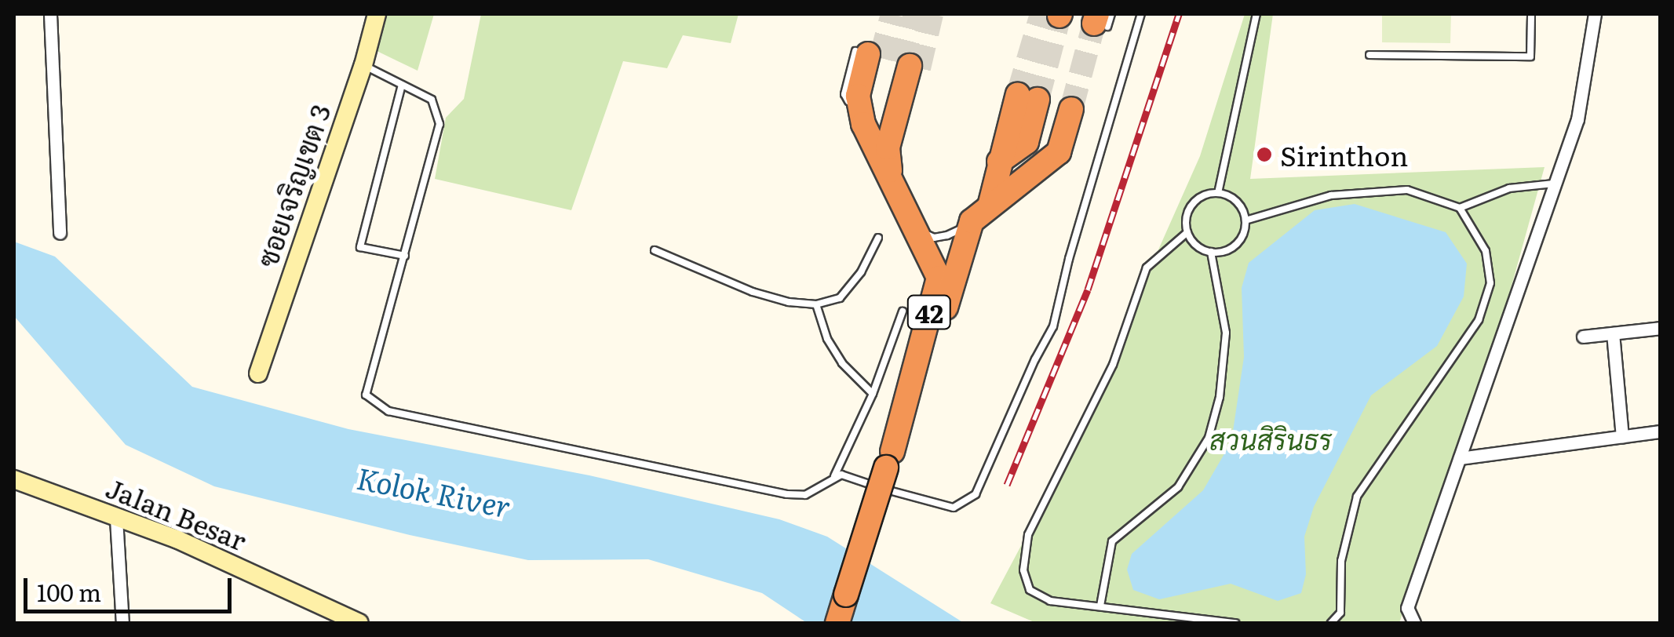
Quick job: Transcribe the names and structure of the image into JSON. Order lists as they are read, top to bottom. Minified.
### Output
{"streets":{"highway":["42"],"street":["ซอยเจริญเขต 3","Jalan Besar"]},"water":["Kolok River"],"parks":["สวนสิรินธร"],"places":["Sirinthon"],"scale_bar":"100 m"}
